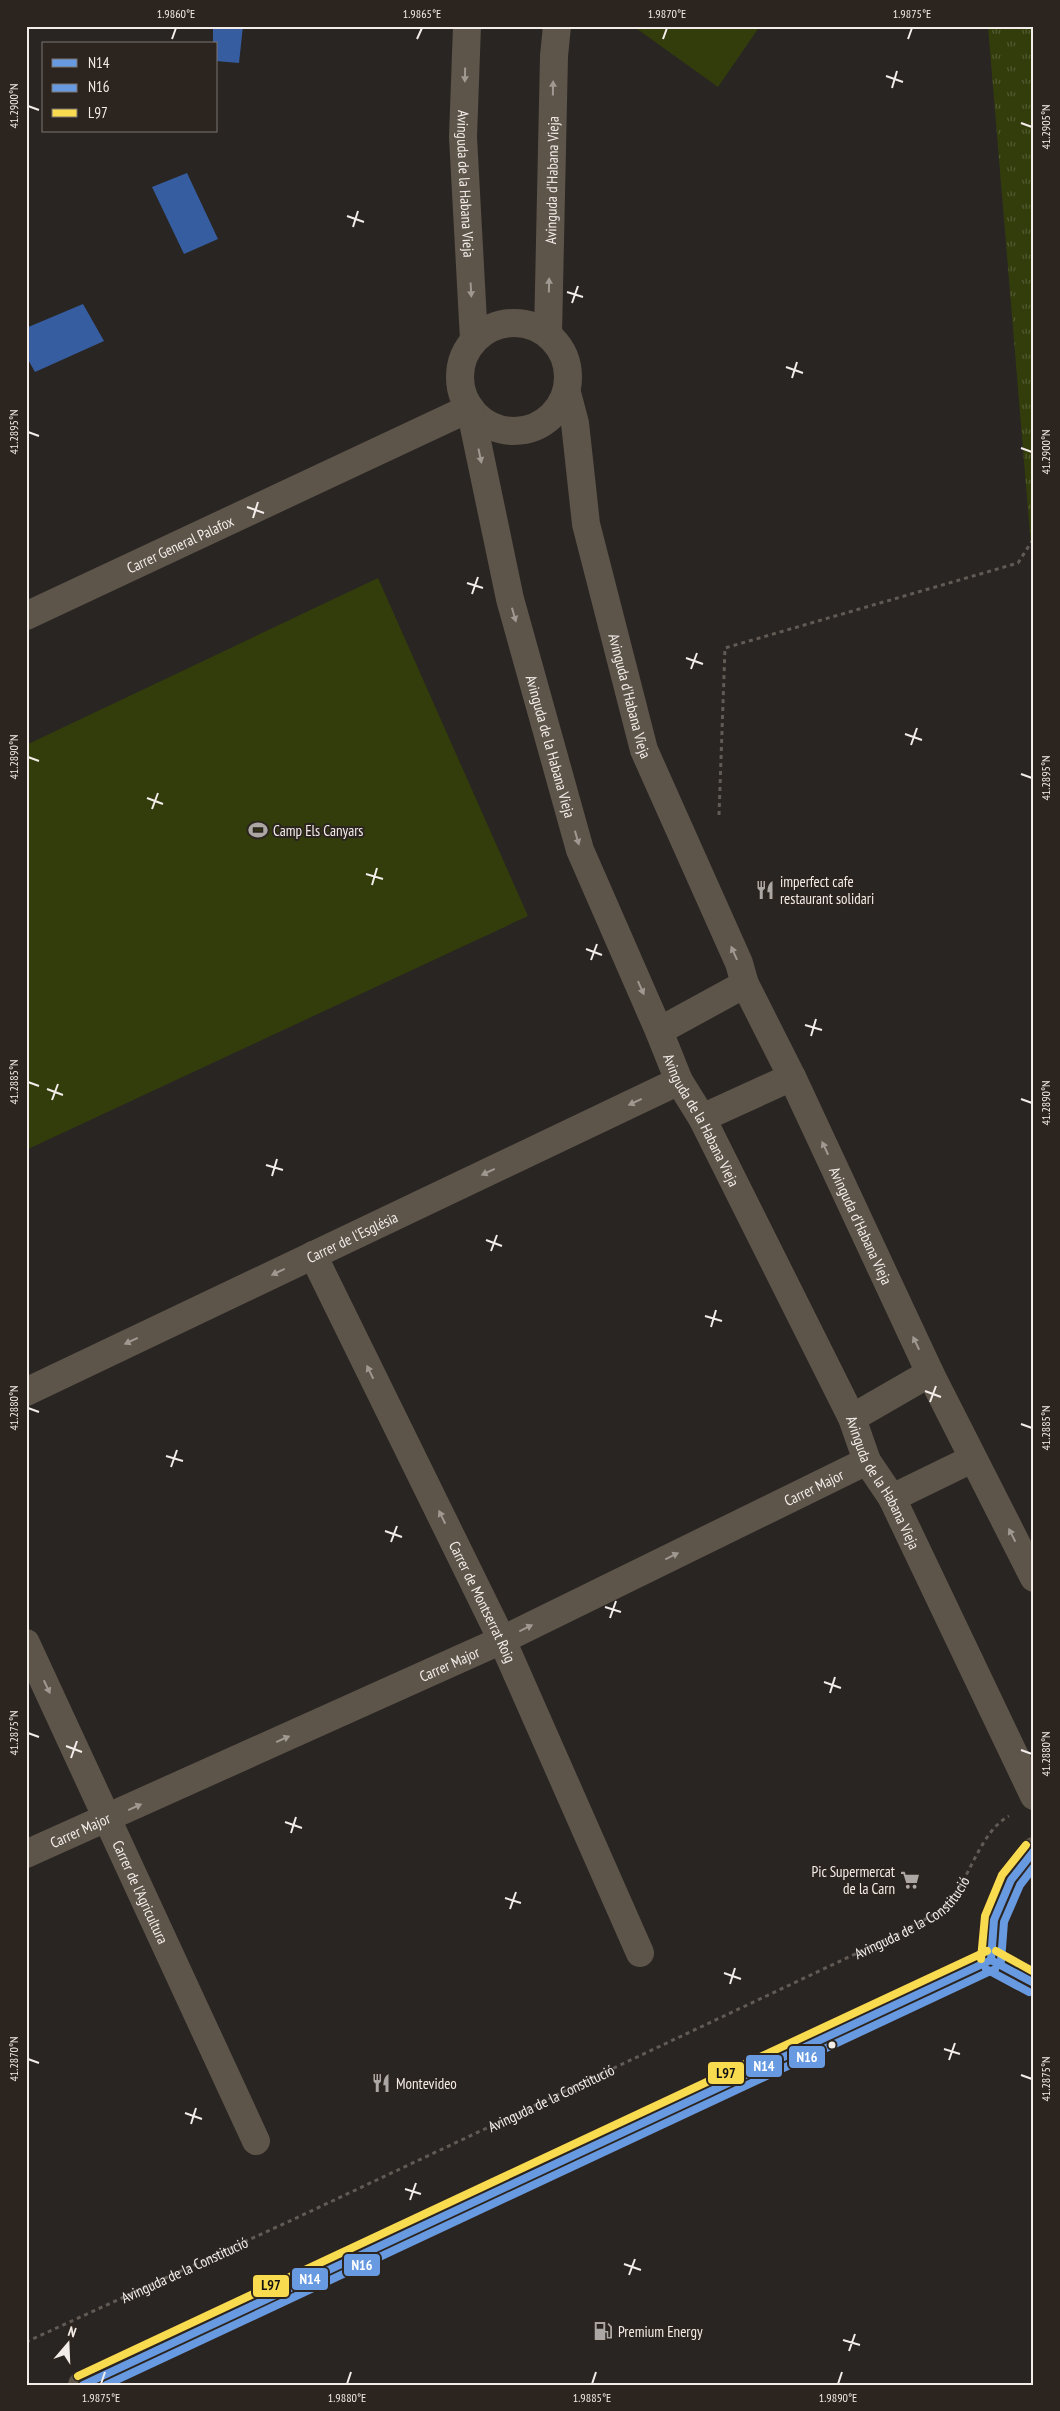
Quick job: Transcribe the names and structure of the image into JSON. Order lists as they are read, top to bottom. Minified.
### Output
{"streets":{"street":["Avinguda d'Habana Vieja","Avinguda de la Habana Vieja","Carrer General Palafox","Carrer de l'Església","Carrer Major","Carrer de Montserrat Roig","Carrer de l'Agricultura"],"path":["Avinguda de la Constitució"]},"crossings":[["Avinguda d'Habana Vieja","Avinguda de la Habana Vieja"],["Avinguda d'Habana Vieja","Carrer General Palafox"],["Avinguda de la Habana Vieja","Carrer General Palafox"],["Avinguda de la Habana Vieja","Carrer de l'Església"],["Avinguda de la Habana Vieja","Carrer Major"],["Avinguda de la Habana Vieja","Avinguda de la Constitució"],["Carrer de l'Església","Carrer de Montserrat Roig"],["Carrer Major","Carrer de Montserrat Roig"],["Carrer Major","Carrer de l'Agricultura"]],"one_way":["Avinguda d'Habana Vieja","Avinguda de la Habana Vieja","Carrer de l'Església","Carrer Major","Carrer de Montserrat Roig","Carrer de l'Agricultura"],"places":{"sports":["Camp Els Canyars"],"restaurant":["imperfect cafe restaurant solidari","Montevideo"],"supermarket":["Pic Supermercat de la Carn"],"fuel station":["Premium Energy"]},"lines":["transit line L97","transit line N14","transit line N16"],"legend":["N14","N16","L97"],"north":"top","coordinates":["1.9860°E","1.9865°E","1.9870°E","1.9875°E","41.2900°N","41.2905°N","41.2895°N","41.2890°N","41.2885°N","41.2880°N","41.2875°N","41.2870°N","1.9880°E","1.9885°E","1.9890°E"]}
